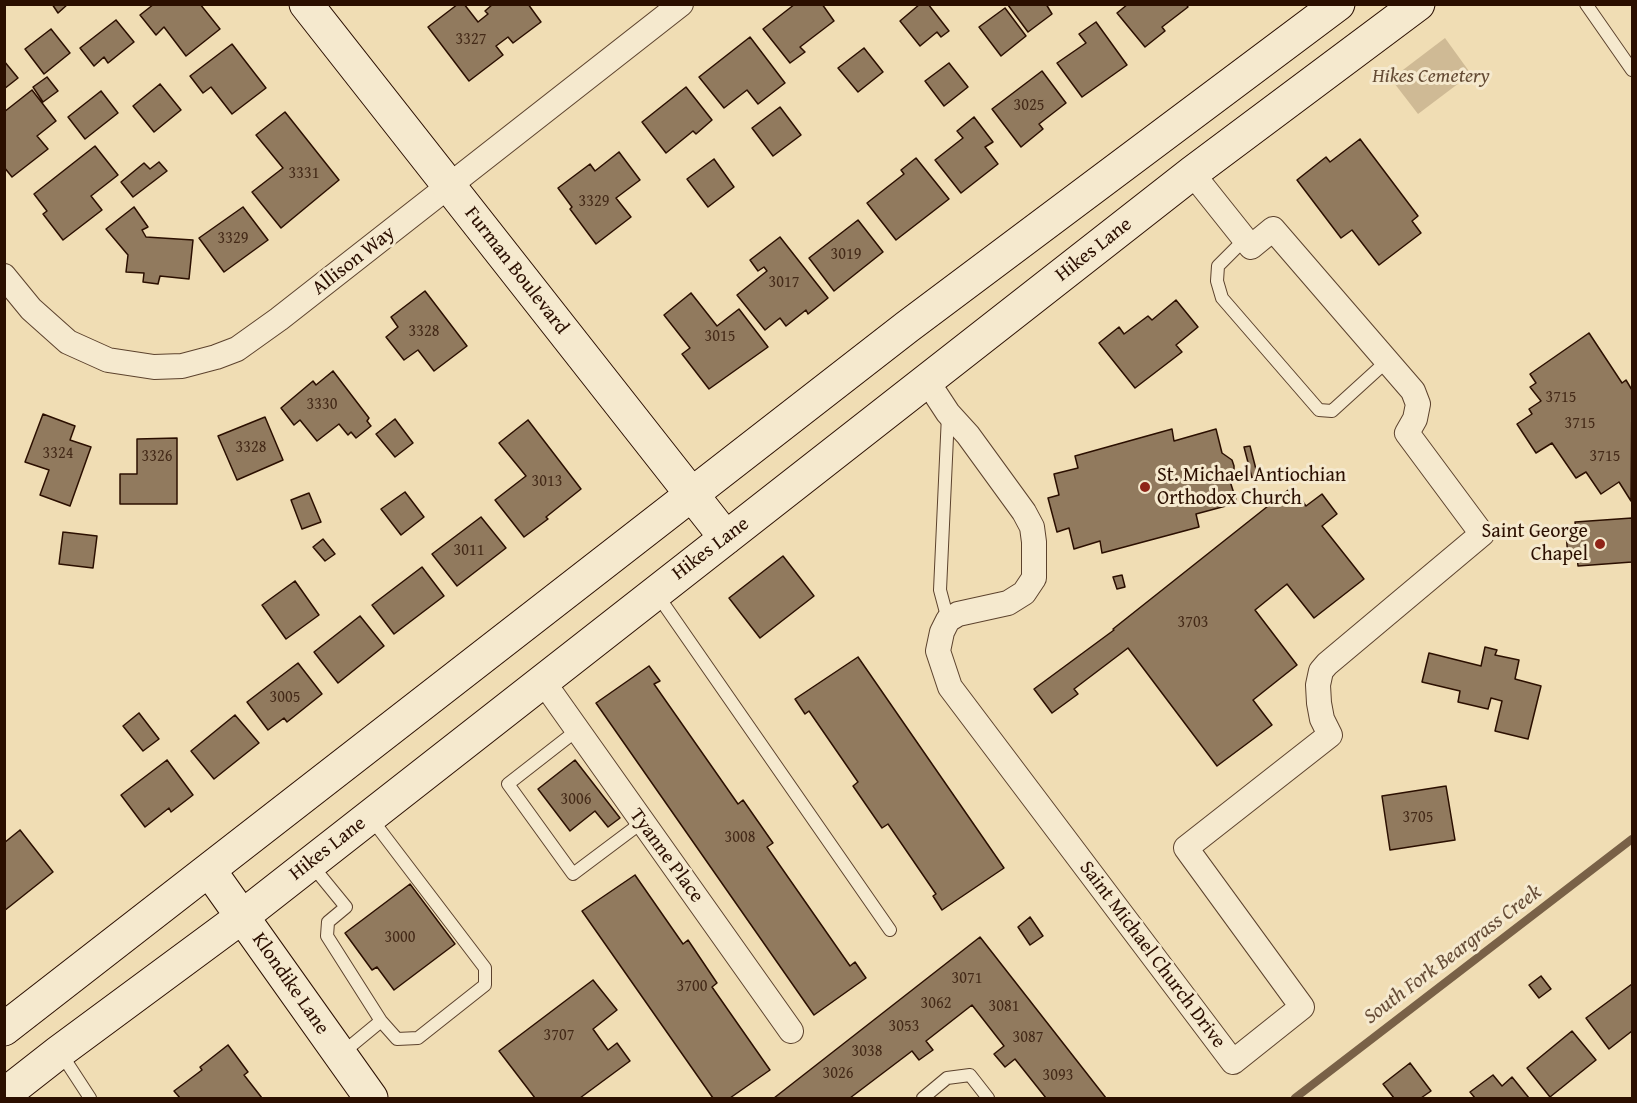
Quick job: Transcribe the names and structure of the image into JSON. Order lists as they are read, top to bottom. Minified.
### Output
{"streets":{"main road":["Hikes Lane","Furman Boulevard","Klondike Lane"],"street":["Allison Way","Tyanne Place","Saint Michael Church Drive"]},"crossings":[["Hikes Lane","Furman Boulevard"],["Hikes Lane","Tyanne Place"],["Hikes Lane","Klondike Lane"],["Allison Way","Furman Boulevard"]],"water":["South Fork Beargrass Creek"],"parks":["Hikes Cemetery"],"places":["St. Michael Antiochian Orthodox Church","Saint George Chapel"],"house_numbers":["3327","3025","3331","3329","3329","3019","3017","3328","3015","3715","3330","3715","3328","3324","3326","3715","3013","3011","3703","3005","3006","3705","3008","3000","3071","3700","3062","3081","3053","3707","3087","3038","3026","3093"]}
